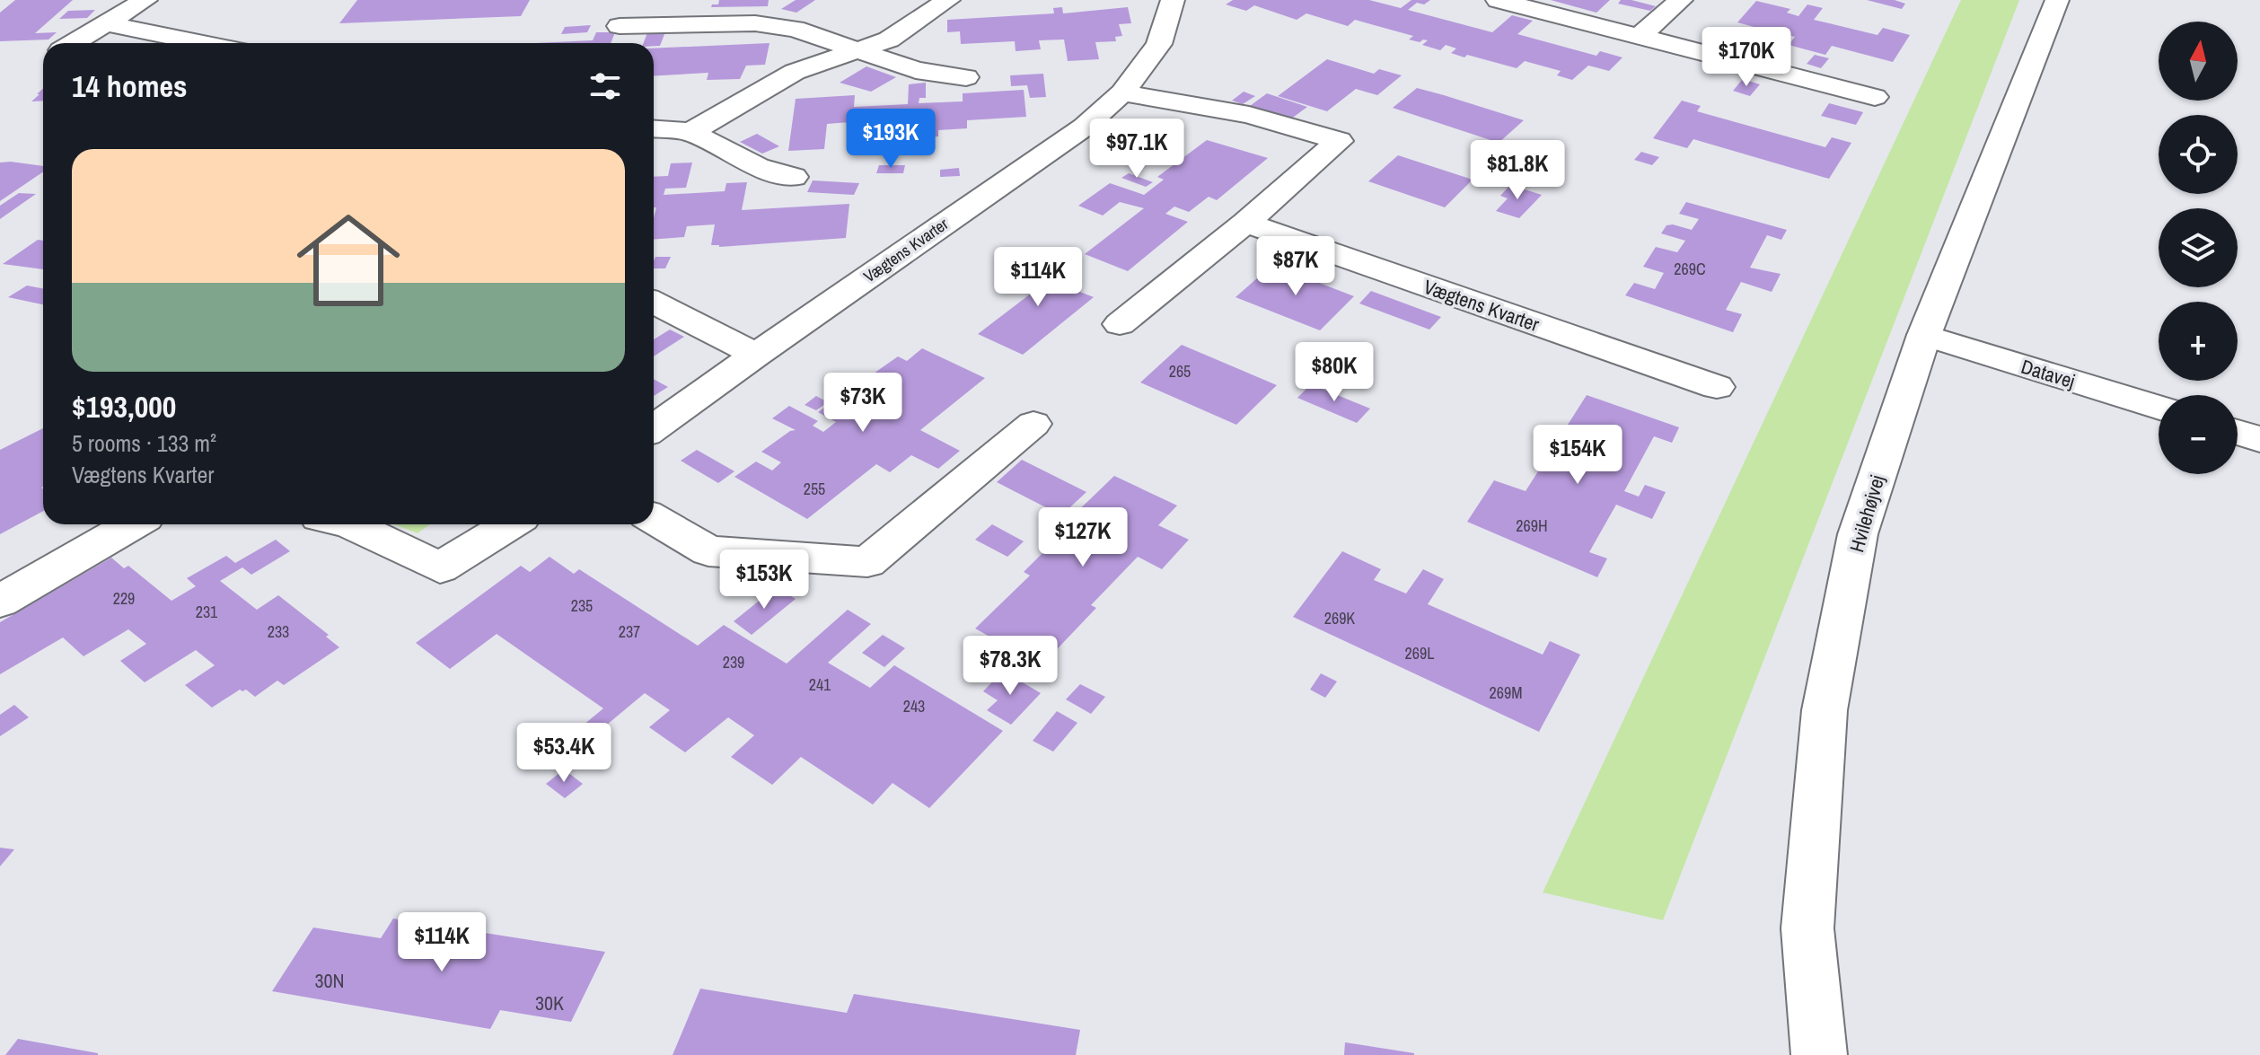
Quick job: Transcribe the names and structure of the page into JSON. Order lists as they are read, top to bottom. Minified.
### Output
{"streets":{"street":["Vægtens Kvarter","Datavej","Hvilehøjvej"]},"crossings":[["Datavej","Hvilehøjvej"]],"house_numbers":["269C","265","255","269H","229","235","231","269K","233","237","269L","239","241","269M","243","30N","30K"],"north":"top","page":{"map_buttons":["+","−"],"price":["$170K","$193K","$97.1K","$81.8K","$87K","$114K","$80K","$73K","$154K","$127K","$153K","$78.3K","$53.4K","$114K"],"heading":"14 homes","list":[{"name":"$193,000","note":"5 rooms · 133 m² · Vægtens Kvarter"}]}}
